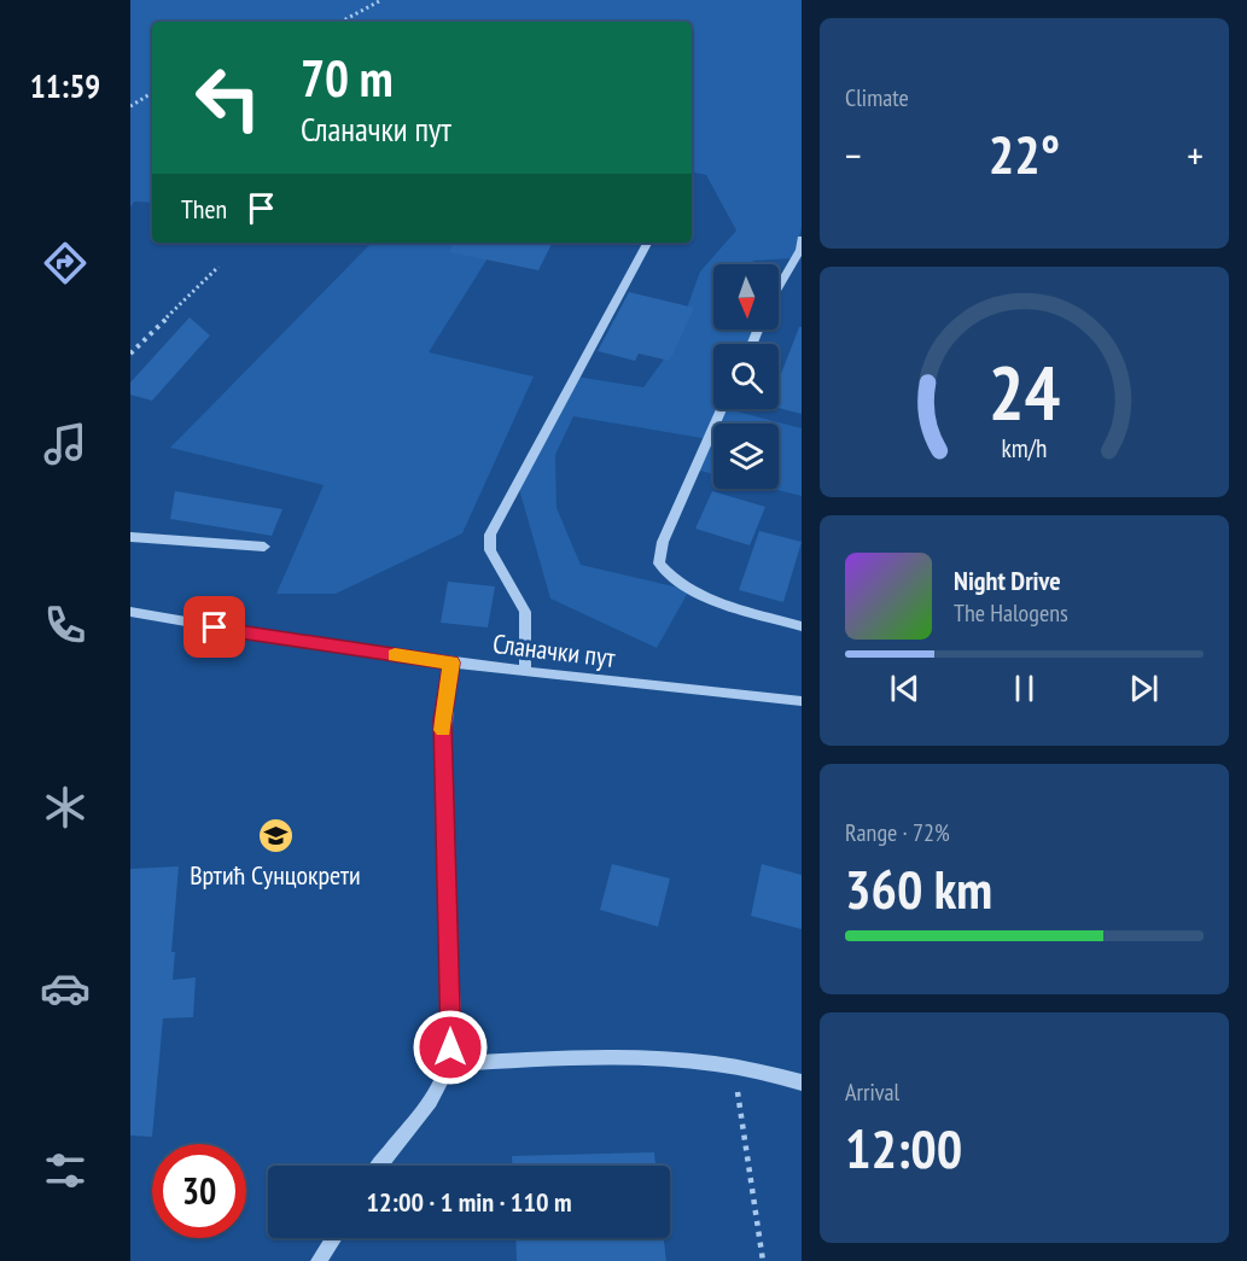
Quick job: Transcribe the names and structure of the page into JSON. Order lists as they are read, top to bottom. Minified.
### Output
{"streets":{"street":["Сланачки пут"]},"places":{"school or university":["Вртић Сунцокрети"]},"north":"bottom","page":{"tabs":"11:59","tile":["Climate",["Range · 72%","360 km"],["Arrival","12:00"]],"turn":["70 m","Сланачки пут"],"heat":["−","22°","+"],"then":"Then","song":["Night Drive","The Halogens"],"limit":"30","trip":"12:00 · 1 min · 110 m","gauge":["24","km/h"]}}
